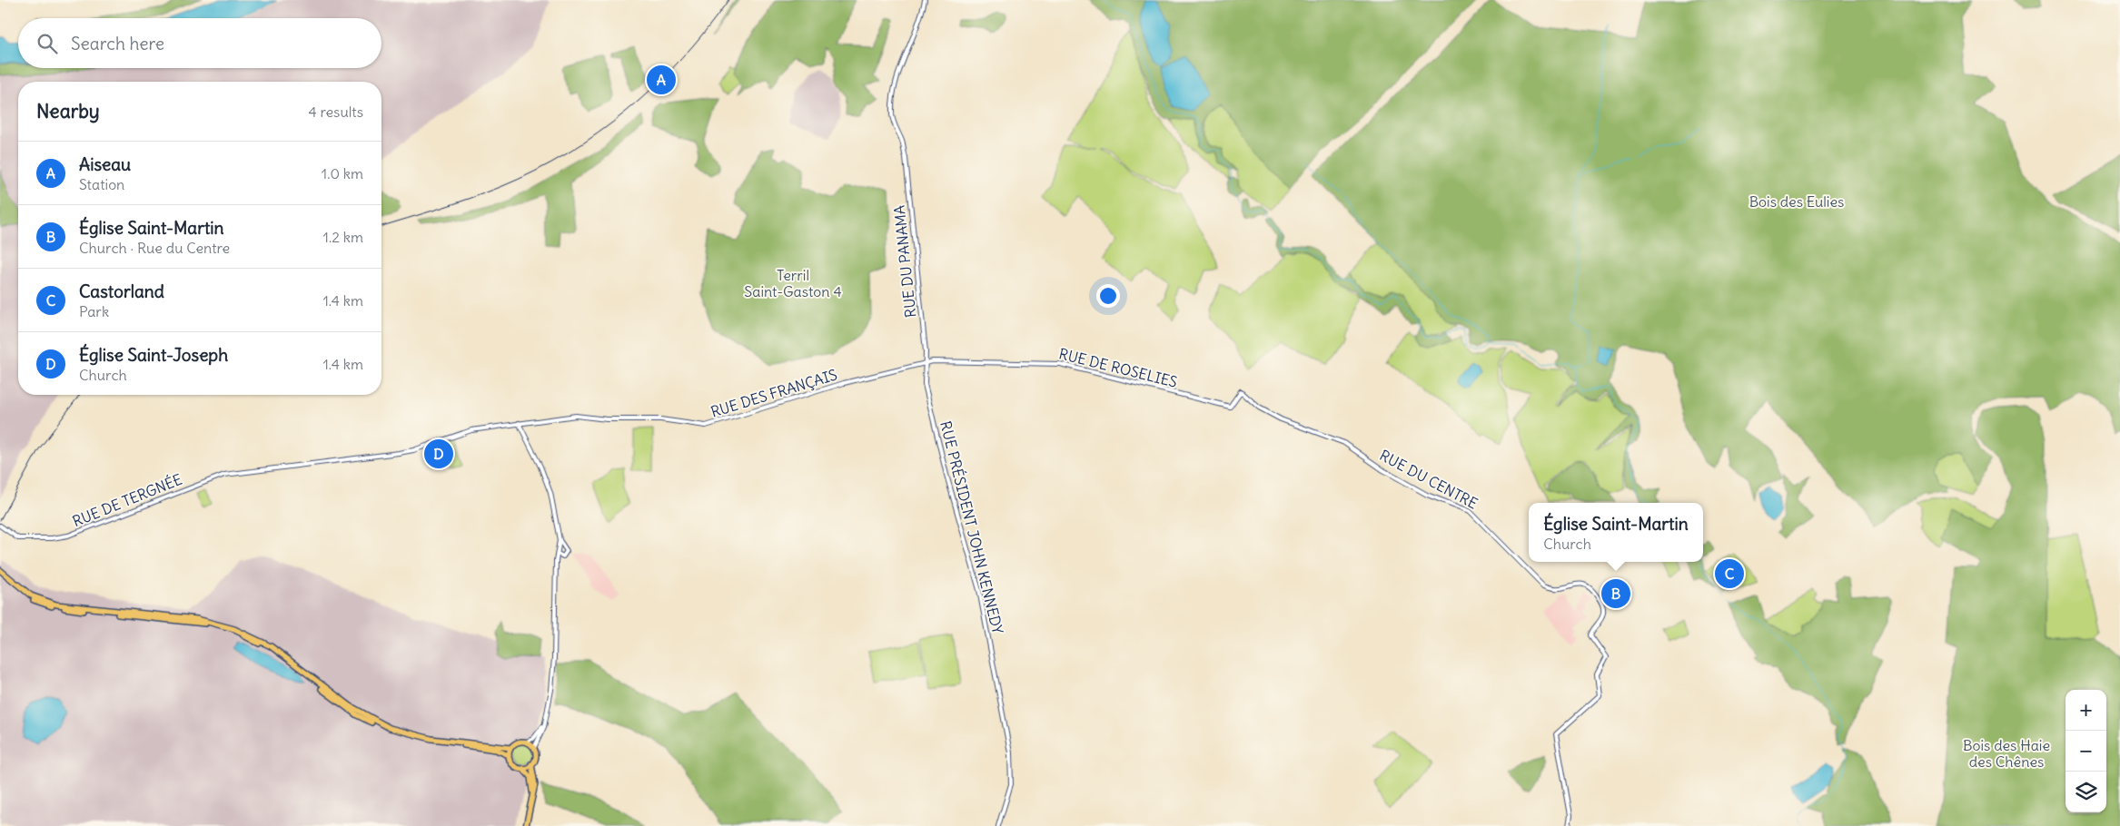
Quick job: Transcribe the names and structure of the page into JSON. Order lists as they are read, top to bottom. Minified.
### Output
{"streets":{"street":["RUE DU PANAMA","RUE DE ROSELIES","RUE DES FRANÇAIS","RUE DU CENTRE","RUE DE TERGNÉE","RUE PRÉSIDENT JOHN KENNEDY"]},"crossings":[["RUE DU PANAMA","RUE DE ROSELIES"],["RUE DU PANAMA","RUE DES FRANÇAIS"],["RUE DU PANAMA","RUE PRÉSIDENT JOHN KENNEDY"],["RUE DE ROSELIES","RUE DES FRANÇAIS"],["RUE DE ROSELIES","RUE DU CENTRE"],["RUE DE ROSELIES","RUE PRÉSIDENT JOHN KENNEDY"],["RUE DES FRANÇAIS","RUE DE TERGNÉE"],["RUE DES FRANÇAIS","RUE PRÉSIDENT JOHN KENNEDY"]],"parks":["Bois des Eulies","Terril Saint-Gaston 4","Bois des Haie des Chênes"],"page":{"search":"Search here","pins":["A","D","C","B"],"heading":["Nearby","4 results"],"list":[{"mark":"A","name":"Aiseau","note":"Station","value":"1.0 km"},{"mark":"B","name":"Église Saint-Martin","note":"Church · Rue du Centre","value":"1.2 km"},{"mark":"C","name":"Castorland","note":"Park","value":"1.4 km"},{"mark":"D","name":"Église Saint-Joseph","note":"Church","value":"1.4 km"}],"popup":["Église Saint-Martin","Church"],"map_buttons":["+","−"]}}
